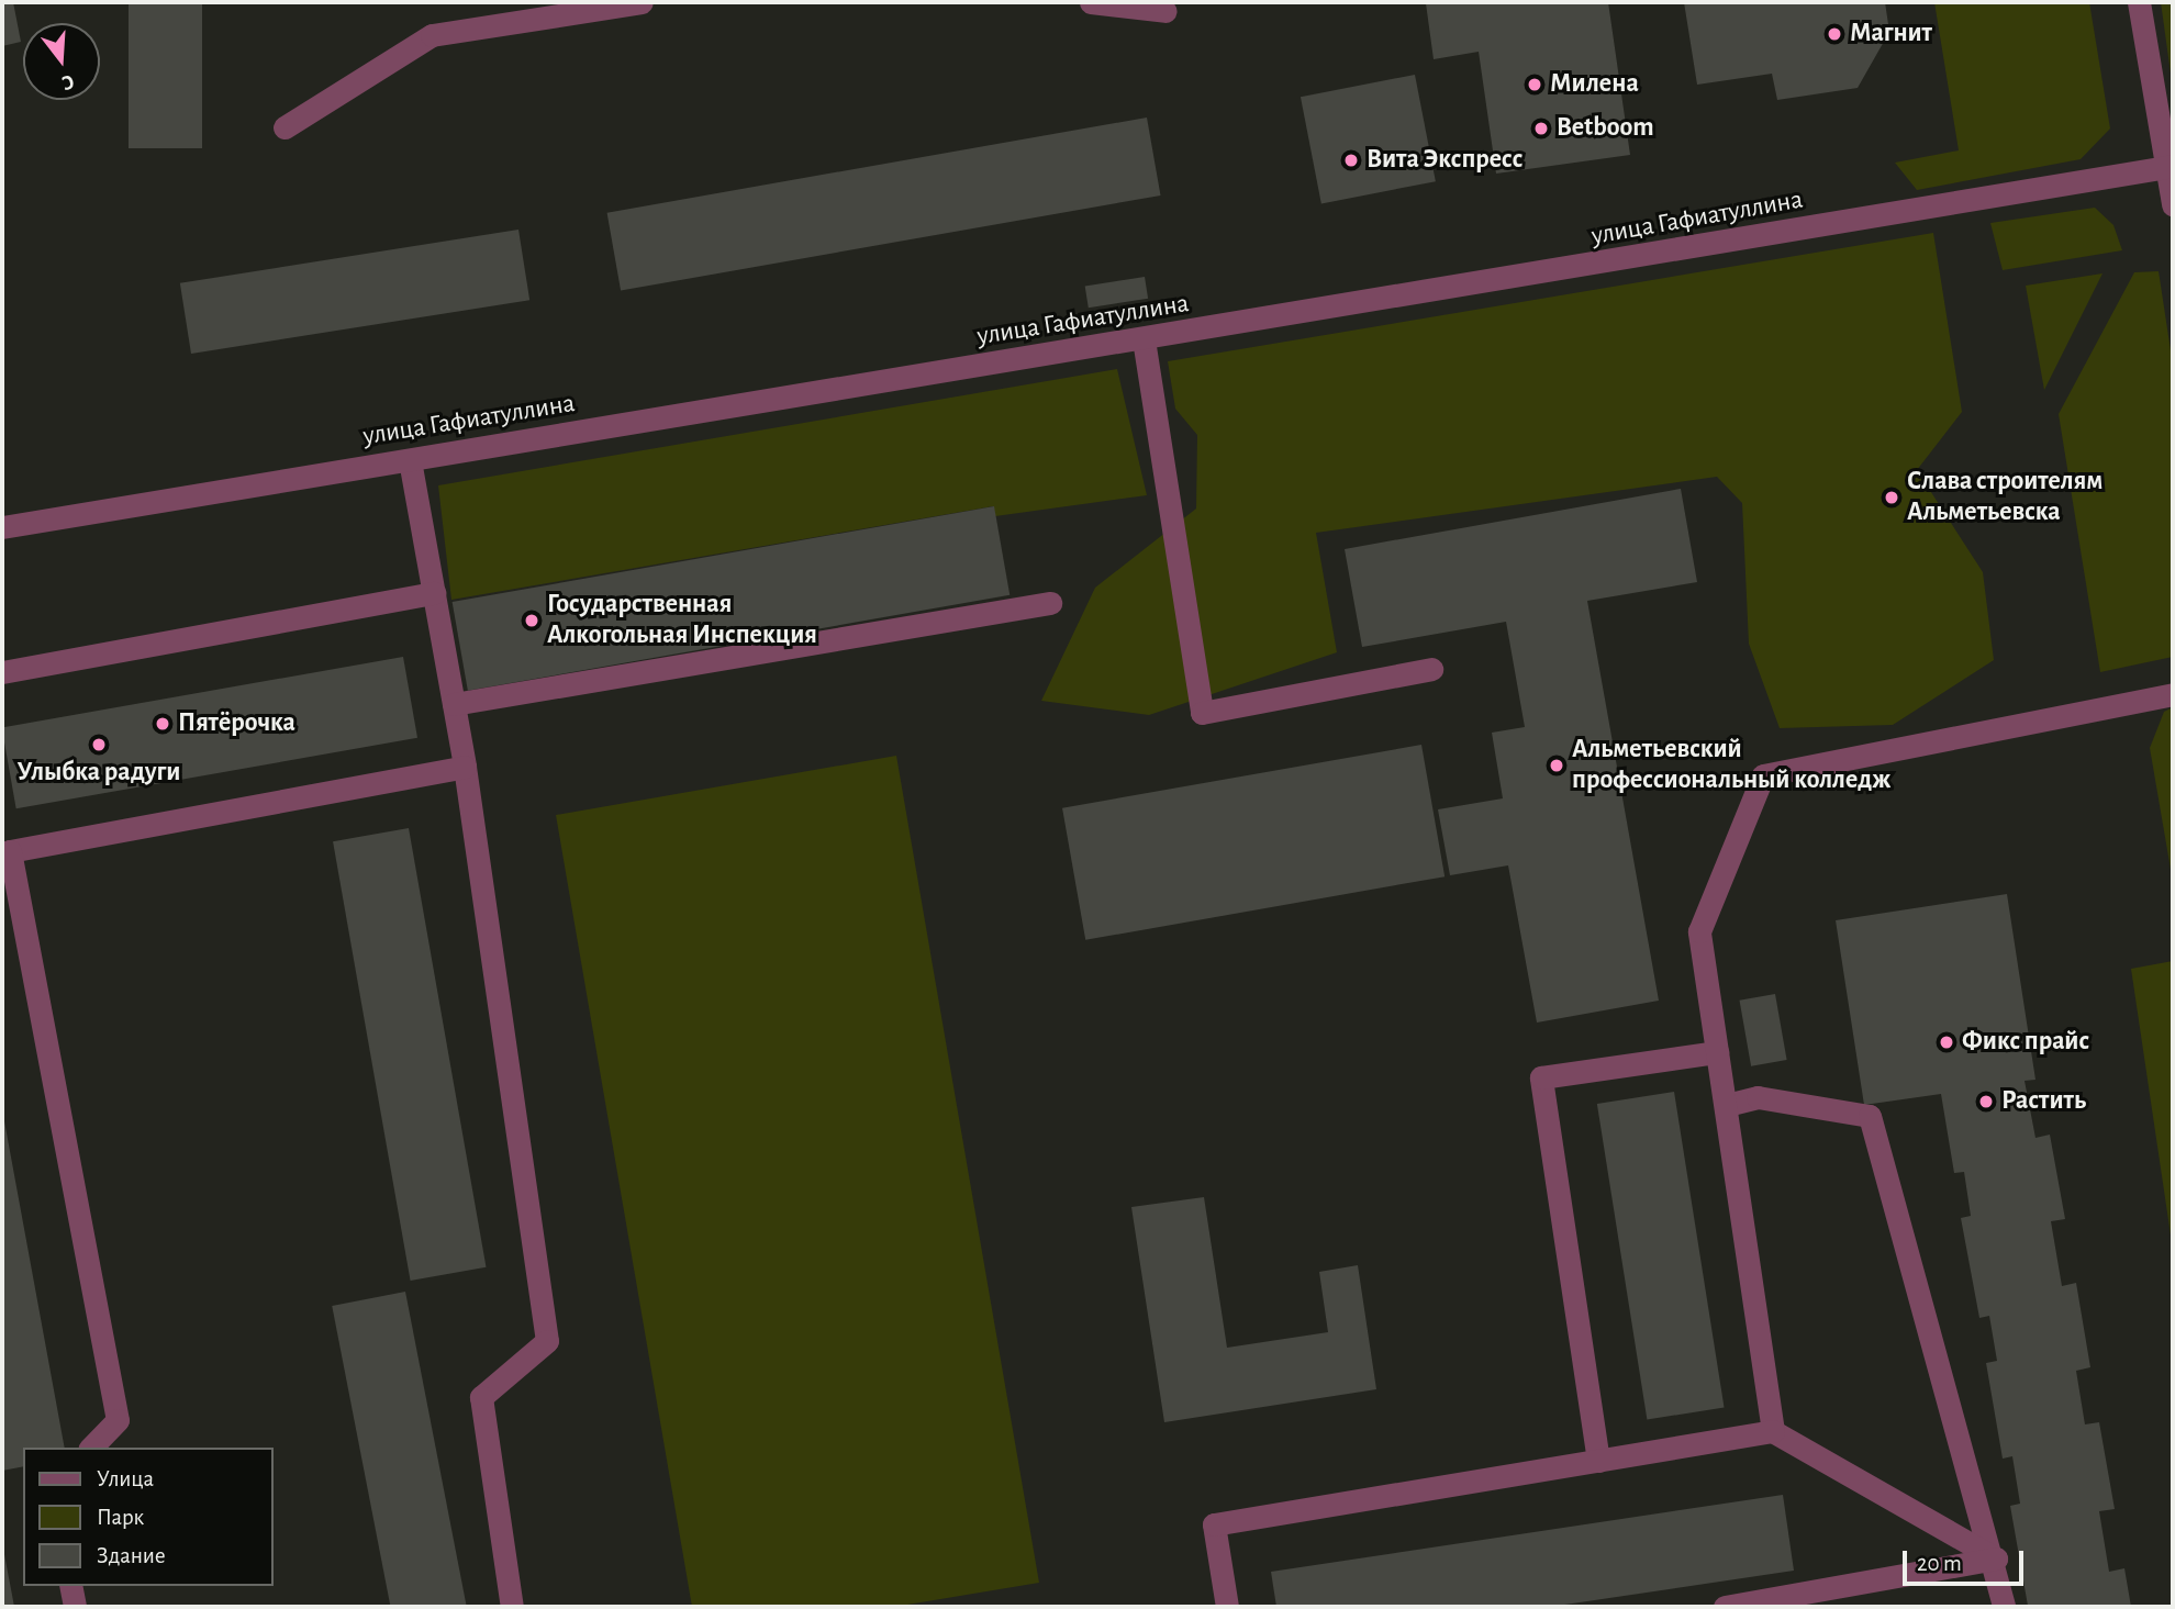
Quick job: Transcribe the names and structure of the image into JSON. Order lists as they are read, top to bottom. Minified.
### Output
{"streets":{"street":["улица Гафиатуллина"]},"places":["Магнит","Милена","Betboom","Вита Экспресс","Слава строителям Альметьевска","Государственная Алкогольная Инспекция","Пятёрочка","Улыбка радуги","Альметьевский профессиональный колледж","Фикс прайс","Растить"],"legend":["Улица","Парк","Здание"],"scale_bar":"20 m","north":"bottom"}
